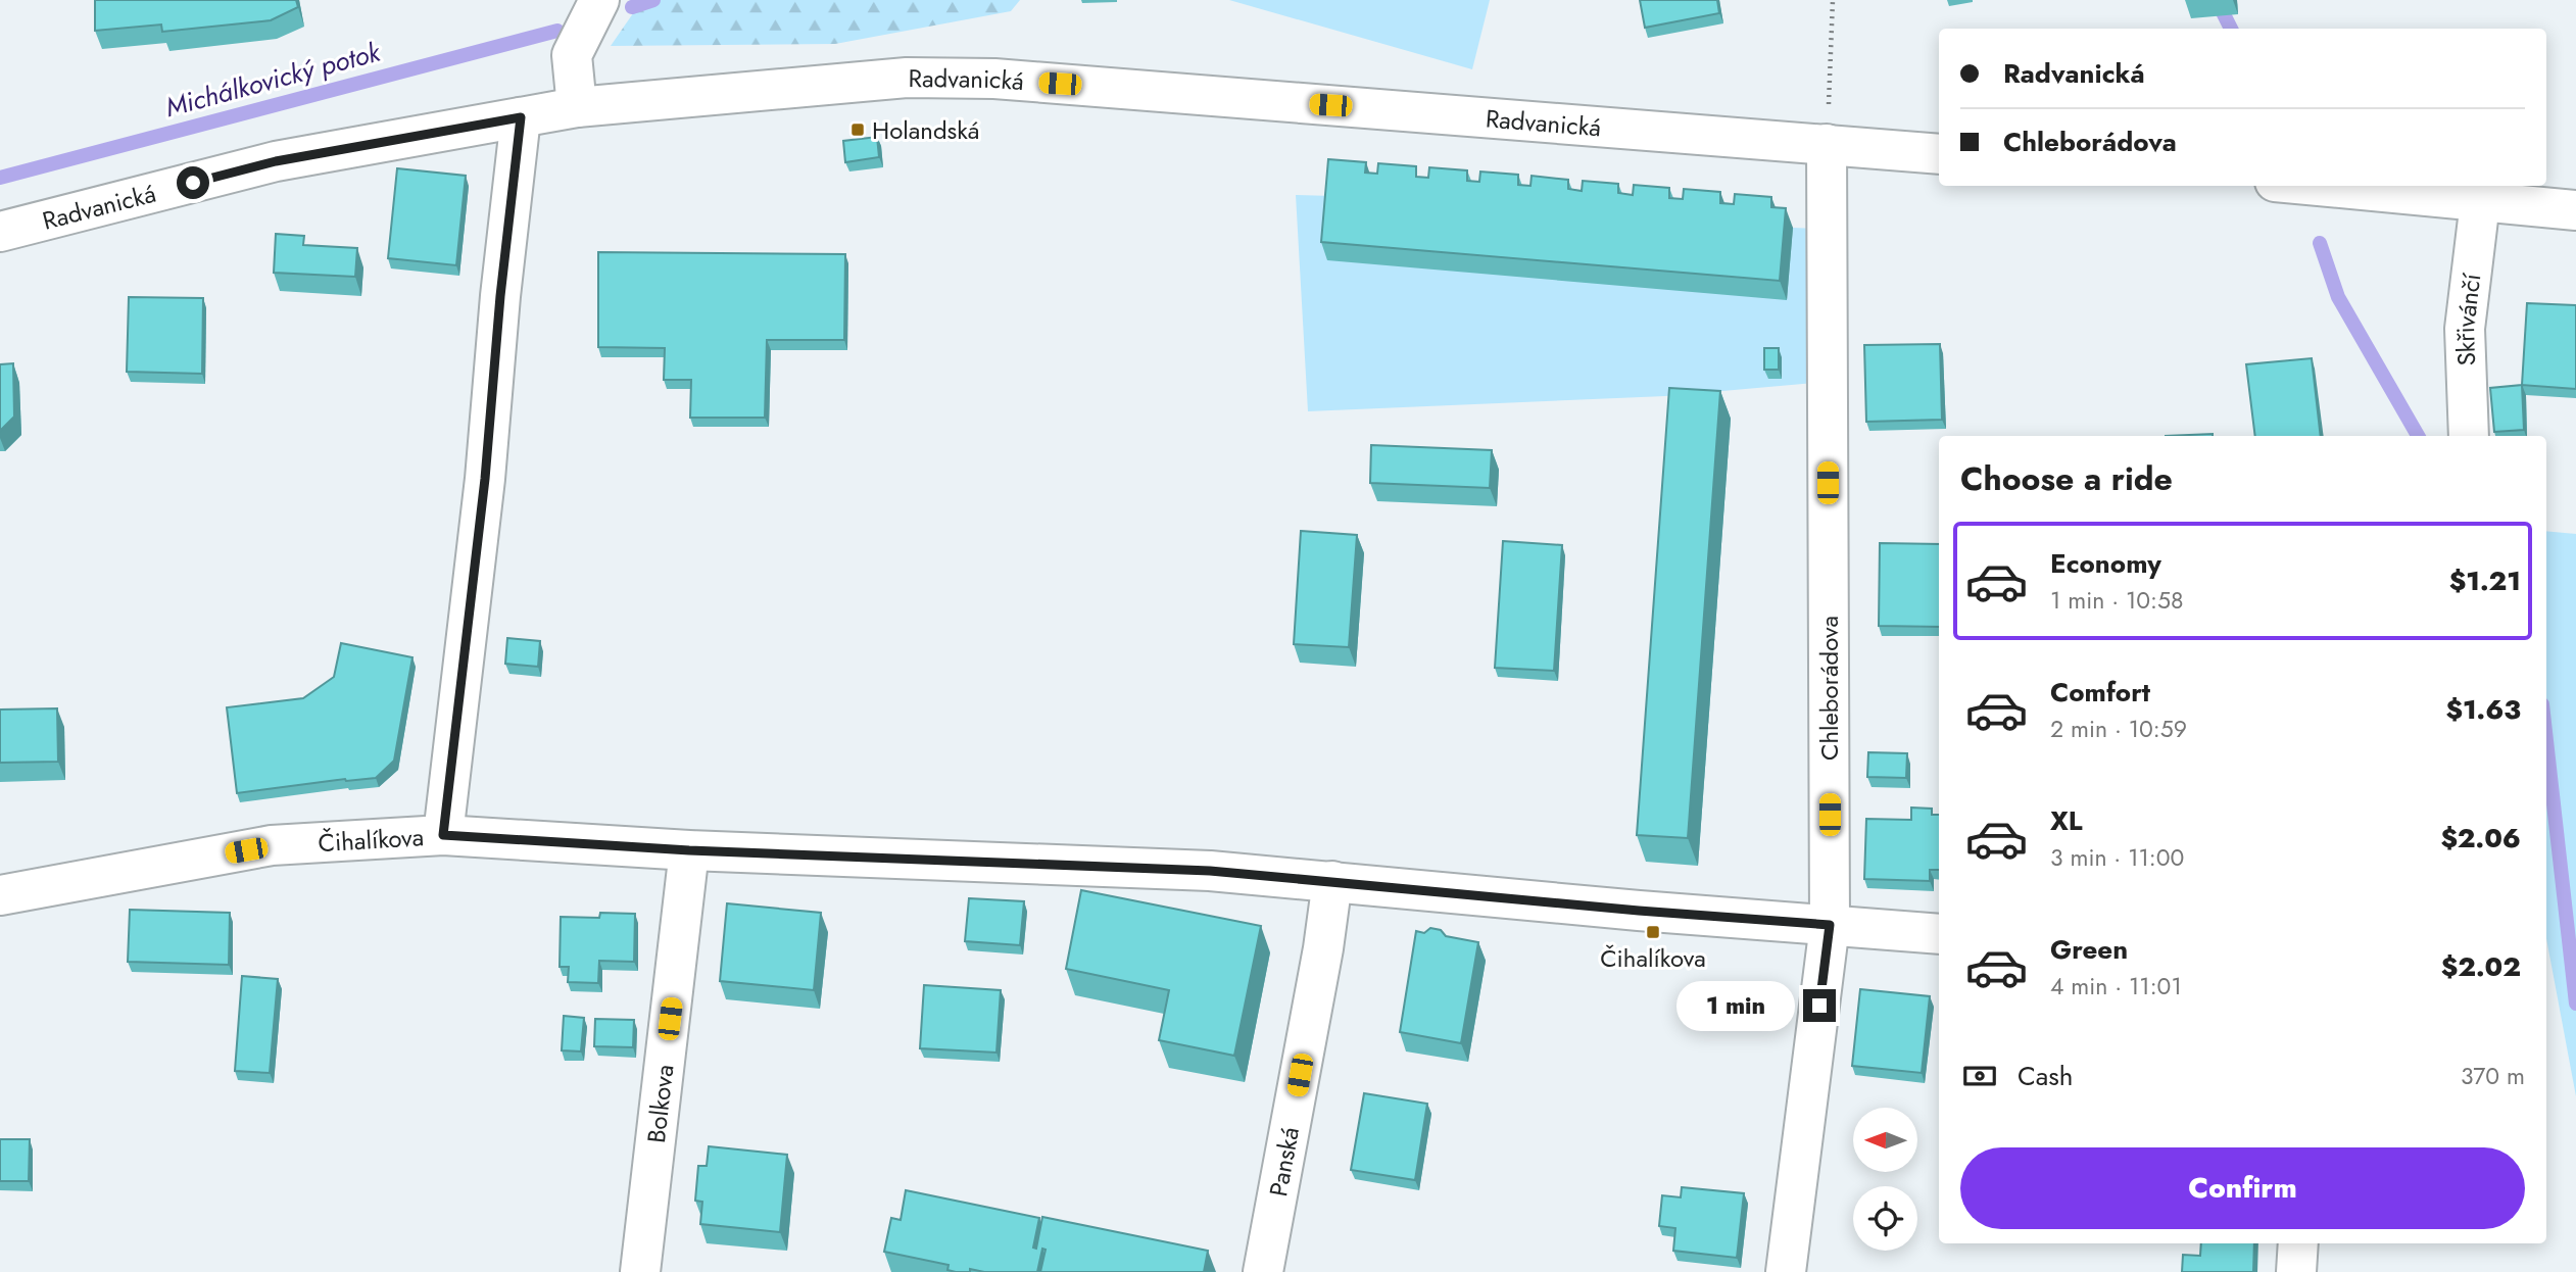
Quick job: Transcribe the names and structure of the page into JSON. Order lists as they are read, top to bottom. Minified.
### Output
{"streets":{"street":["Radvanická","Skřivánčí","Chleborádova","Čihalíkova","Bolkova","Panská"]},"crossings":[["Radvanická","Chleborádova"],["Chleborádova","Čihalíkova"],["Čihalíkova","Bolkova"],["Čihalíkova","Panská"]],"water":["Michálkovický potok"],"places":{"transit":["Holandská","Čihalíkova"]},"north":"left","page":{"banner":["Radvanická","Chleborádova"],"heading":"Choose a ride","list":[{"name":"Economy","note":"1 min · 10:58","value":"$1.21"},{"name":"Comfort","note":"2 min · 10:59","value":"$1.63"},{"name":"XL","note":"3 min · 11:00","value":"$2.06"},{"name":"Green","note":"4 min · 11:01","value":"$2.02"}],"bubble":"1 min","pay":["Cash","370 m"],"buttons":"Confirm"}}
